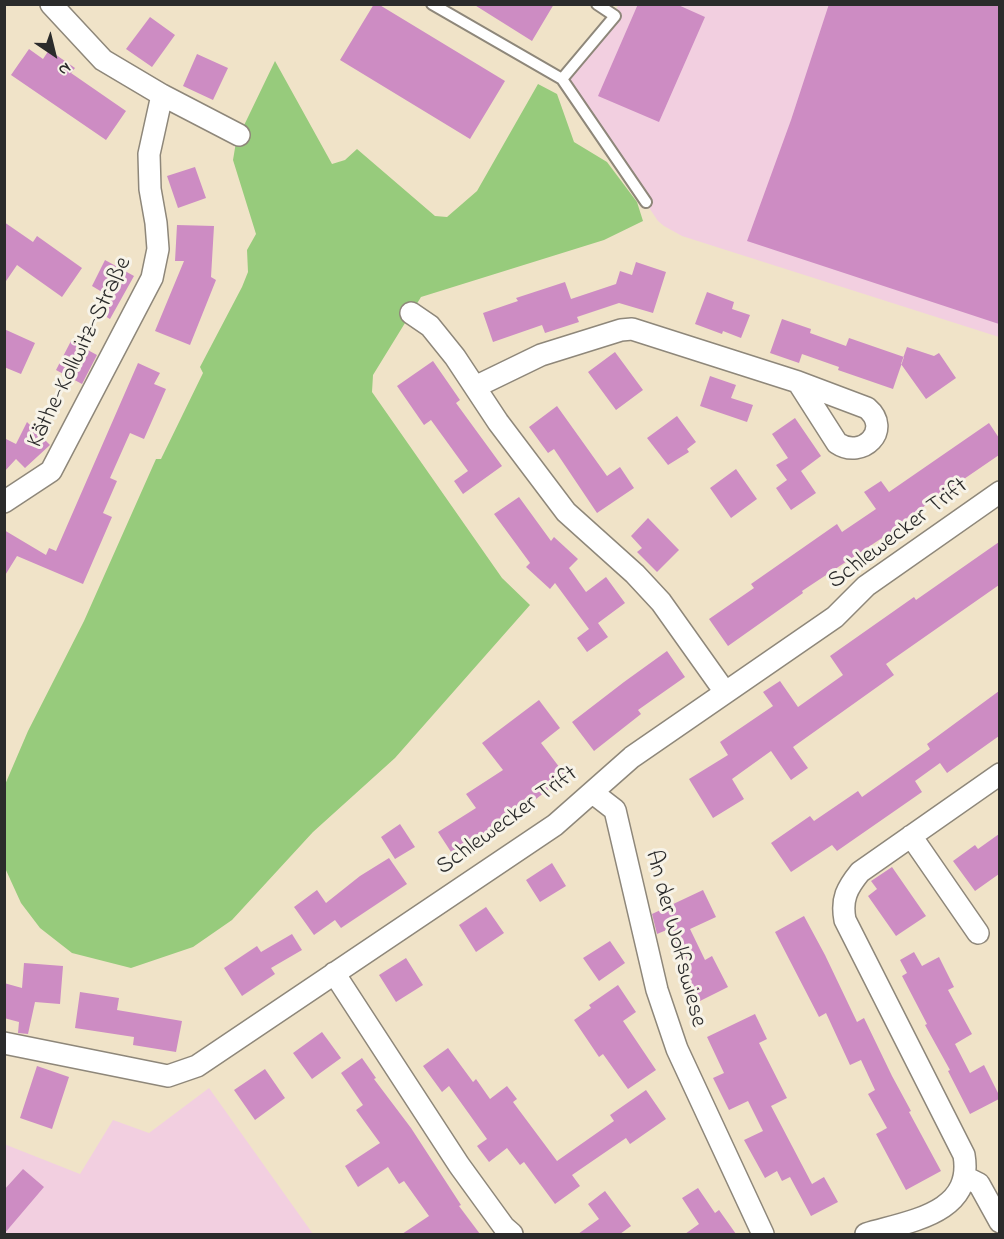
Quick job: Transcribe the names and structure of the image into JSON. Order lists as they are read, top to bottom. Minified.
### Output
{"streets":{"street":["Käthe-Kollwitz-Straße","Schlewecker Trift","An der Wolfswiese"]},"crossings":[["Schlewecker Trift","An der Wolfswiese"]],"north":"bottom right"}
